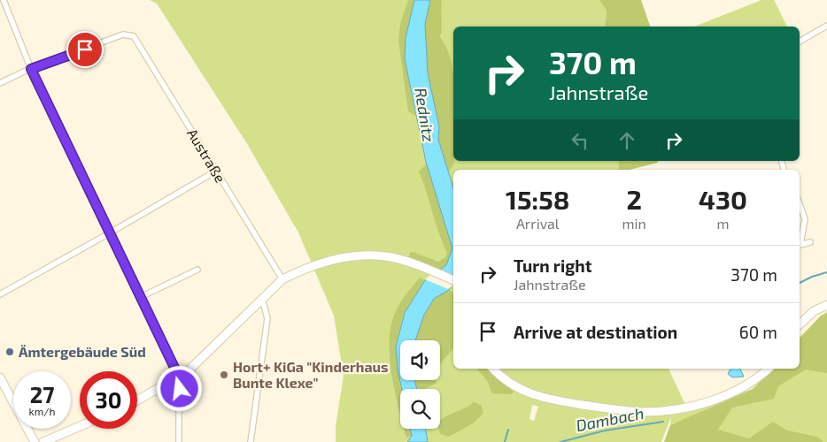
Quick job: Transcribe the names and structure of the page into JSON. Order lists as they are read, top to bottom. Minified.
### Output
{"streets":{"street":["Austraße"]},"water":["Rednitz","Dambach"],"places":["Ämtergebäude Süd","Hort+ KiGa \"Kinderhaus Bunte Klexe\""],"page":{"turn":["370 m","Jahnstraße"],"eta":["15:58","Arrival","2","min","430","m"],"list":[{"name":"Turn right","note":"Jahnstraße","value":"370 m"},{"name":"Arrive at destination","value":"60 m"}],"speed":"27 km/h","limit":"30"}}
